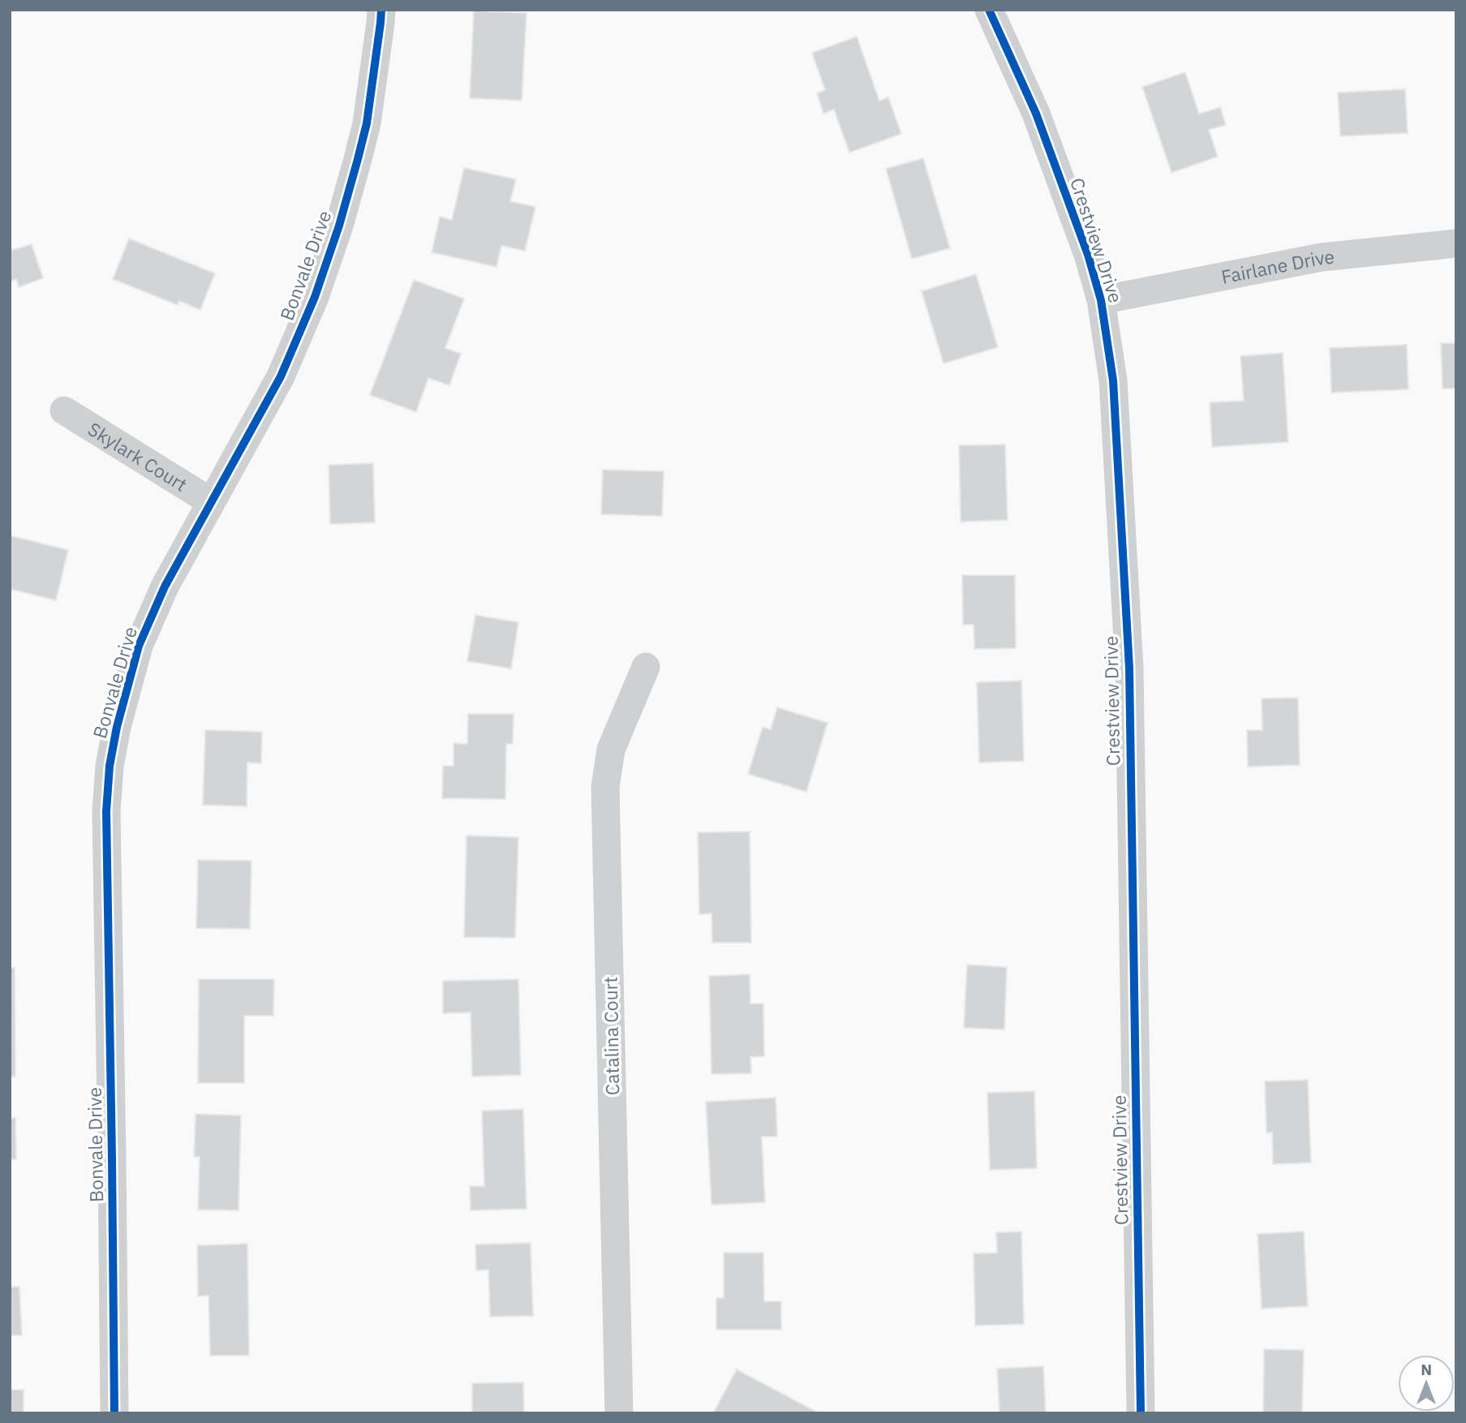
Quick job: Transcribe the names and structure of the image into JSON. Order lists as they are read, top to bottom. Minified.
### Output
{"streets":{"street":["Crestview Drive","Bonvale Drive","Fairlane Drive","Skylark Court","Catalina Court"]},"crossings":[["Crestview Drive","Fairlane Drive"],["Bonvale Drive","Skylark Court"]],"north":"top"}
